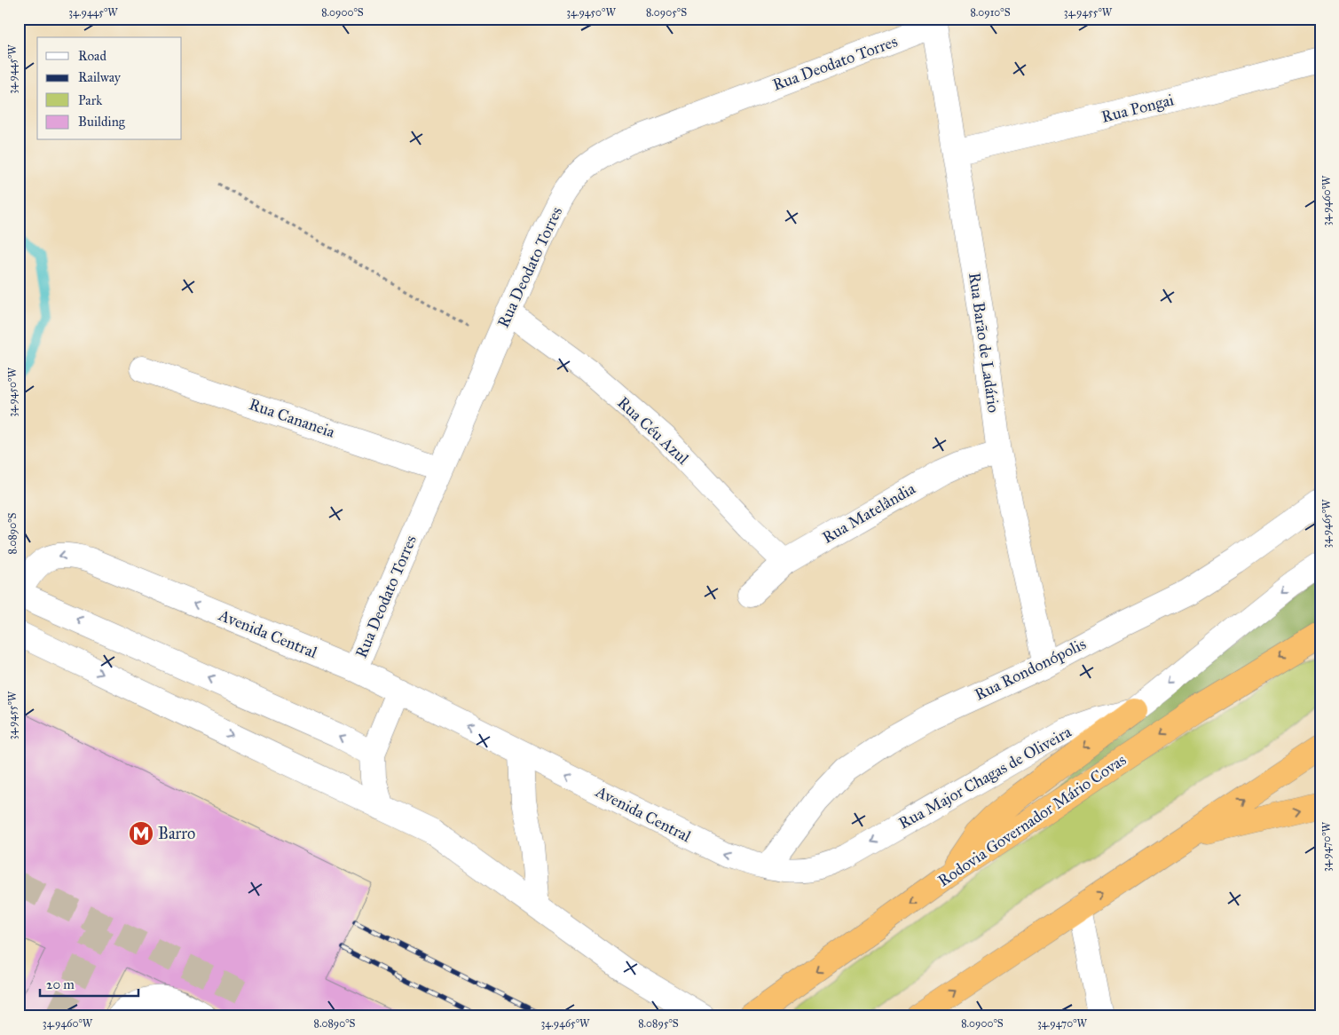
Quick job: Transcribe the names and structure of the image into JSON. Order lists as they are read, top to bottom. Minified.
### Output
{"streets":{"highway":["Rodovia Governador Mário Covas"],"street":["Rua Deodato Torres","Rua Pongai","Rua Barão de Ladário","Rua Cananeia","Rua Céu Azul","Rua Matelândia","Avenida Central","Rua Rondonópolis","Rua Major Chagas de Oliveira"]},"crossings":[["Rua Deodato Torres","Rua Barão de Ladário"],["Rua Deodato Torres","Rua Cananeia"],["Rua Deodato Torres","Rua Céu Azul"],["Rua Deodato Torres","Avenida Central"],["Rua Pongai","Rua Barão de Ladário"],["Rua Barão de Ladário","Rua Matelândia"],["Rua Barão de Ladário","Rua Rondonópolis"],["Rua Céu Azul","Rua Matelândia"],["Avenida Central","Rua Rondonópolis"],["Avenida Central","Rua Major Chagas de Oliveira"],["Rua Rondonópolis","Rua Major Chagas de Oliveira"]],"one_way":["Rua Major Chagas de Oliveira"],"places":{"metro station":["Barro"]},"legend":["Road","Railway","Park","Building"],"scale_bar":"20 m","coordinates":["34.9445°W","8.0900°S","34.9450°W","8.0905°S","8.0910°S","34.9455°W","34.9460°W","34.9465°W","8.0890°S","34.9470°W","8.0895°S"]}
